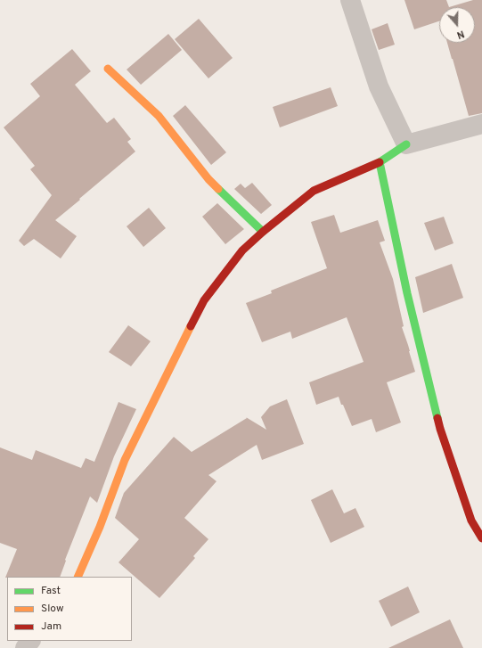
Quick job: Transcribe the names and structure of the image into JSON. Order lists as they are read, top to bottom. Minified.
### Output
{"legend":["Fast","Slow","Jam"],"north":"bottom"}
